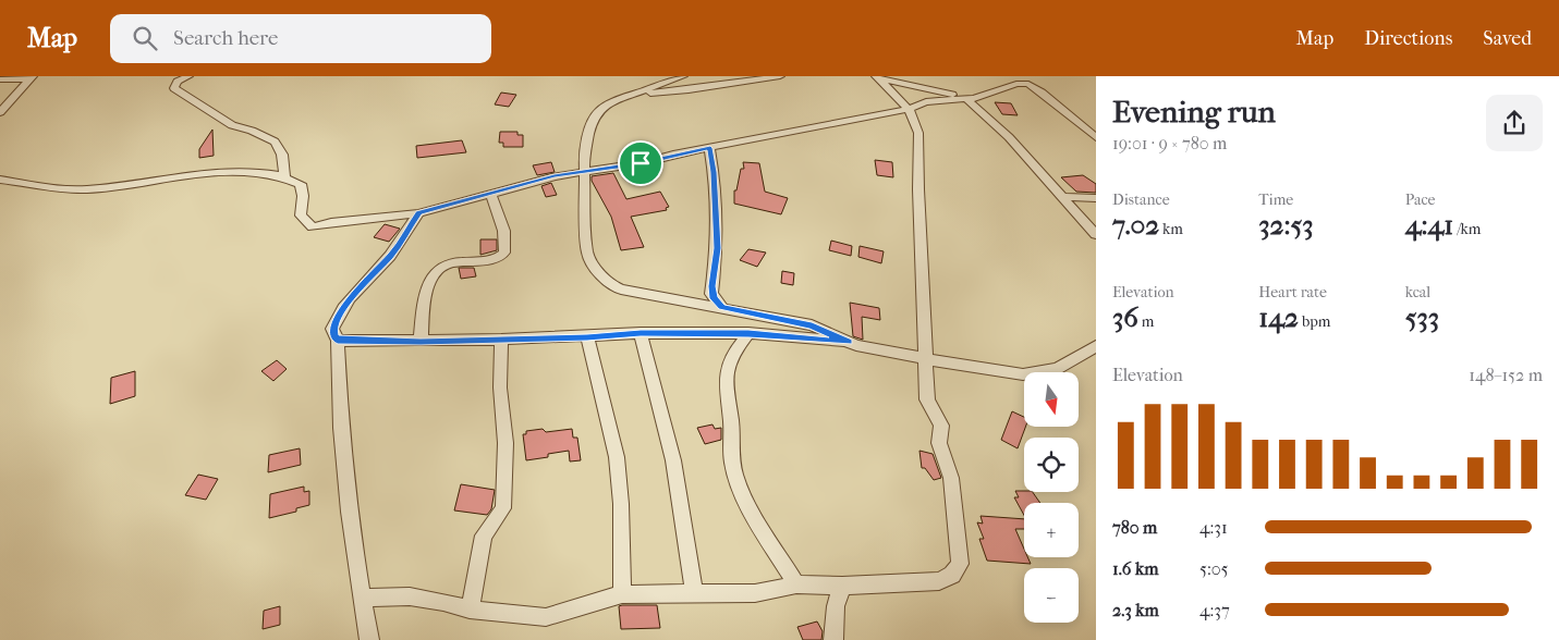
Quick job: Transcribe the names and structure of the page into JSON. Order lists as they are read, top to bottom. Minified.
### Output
{"north":"bottom","page":{"header":"Map","search":"Search here","nav":["Map","Directions","Saved"],"heading":["Evening run","19:01 · 9 × 780 m"],"stats":[["Distance","7.02 km"],["Time","32:53"],["Pace","4:41 /km"],["Elevation","36 m"],["Heart rate","142 bpm"],["kcal","533"]],"chart":["Elevation","148–152 m"],"map_buttons":["+","−"],"list":[{"name":"780 m","note":"4:31"},{"name":"1.6 km","note":"5:05"},{"name":"2.3 km","note":"4:37"}]}}
